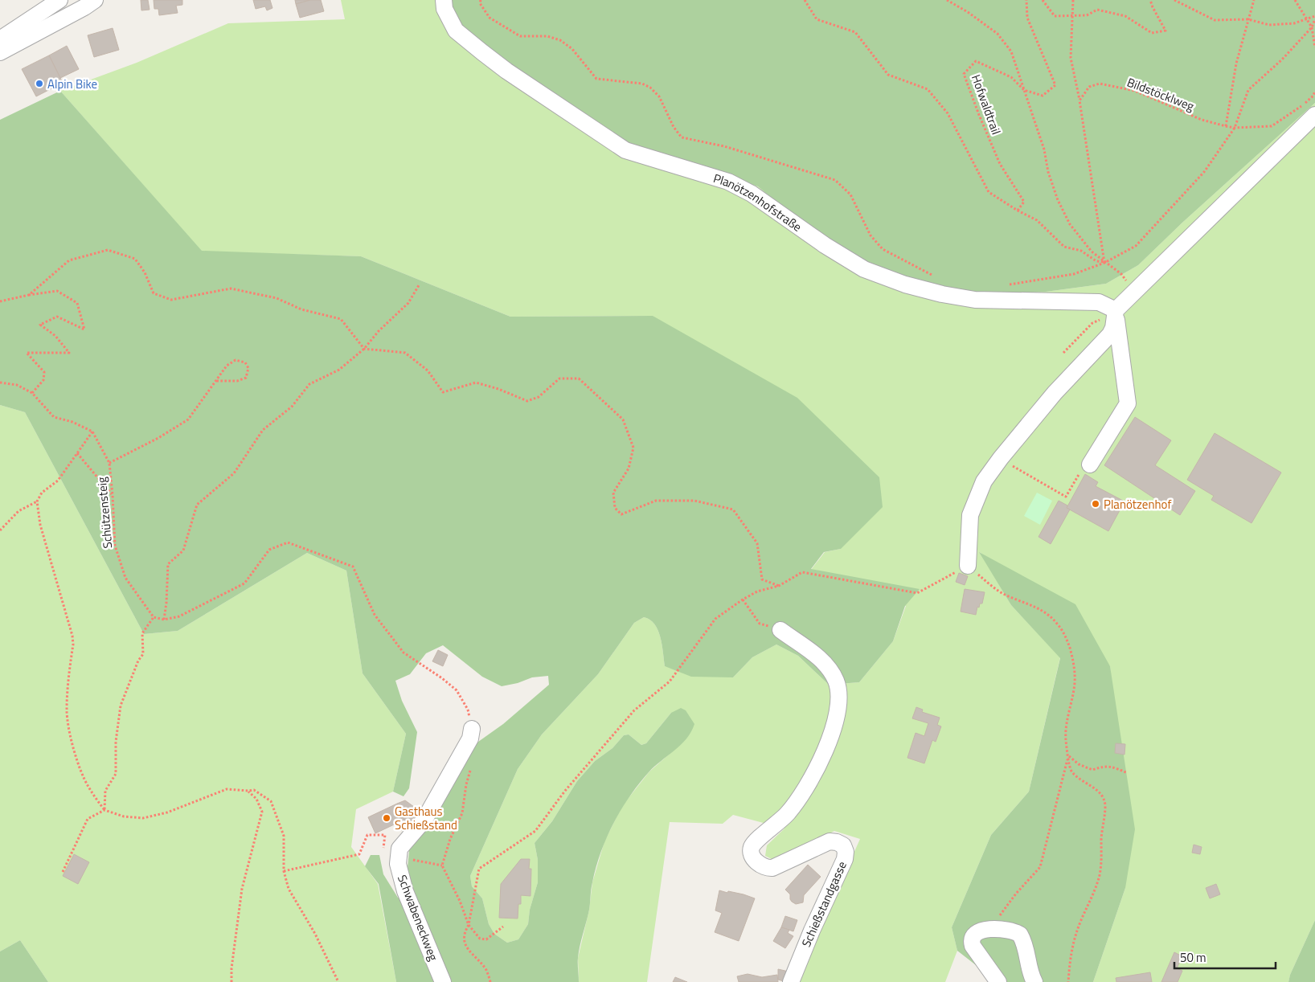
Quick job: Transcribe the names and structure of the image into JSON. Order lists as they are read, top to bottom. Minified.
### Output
{"streets":{"street":["Planötzenhofstraße","Schießstandgasse","Schwabeneckweg"],"path":["Bildstöcklweg","Hofwaldtrail","Schützensteig"]},"places":["Alpin Bike","Planötzenhof","Gasthaus Schießstand"],"scale_bar":"50 m"}
